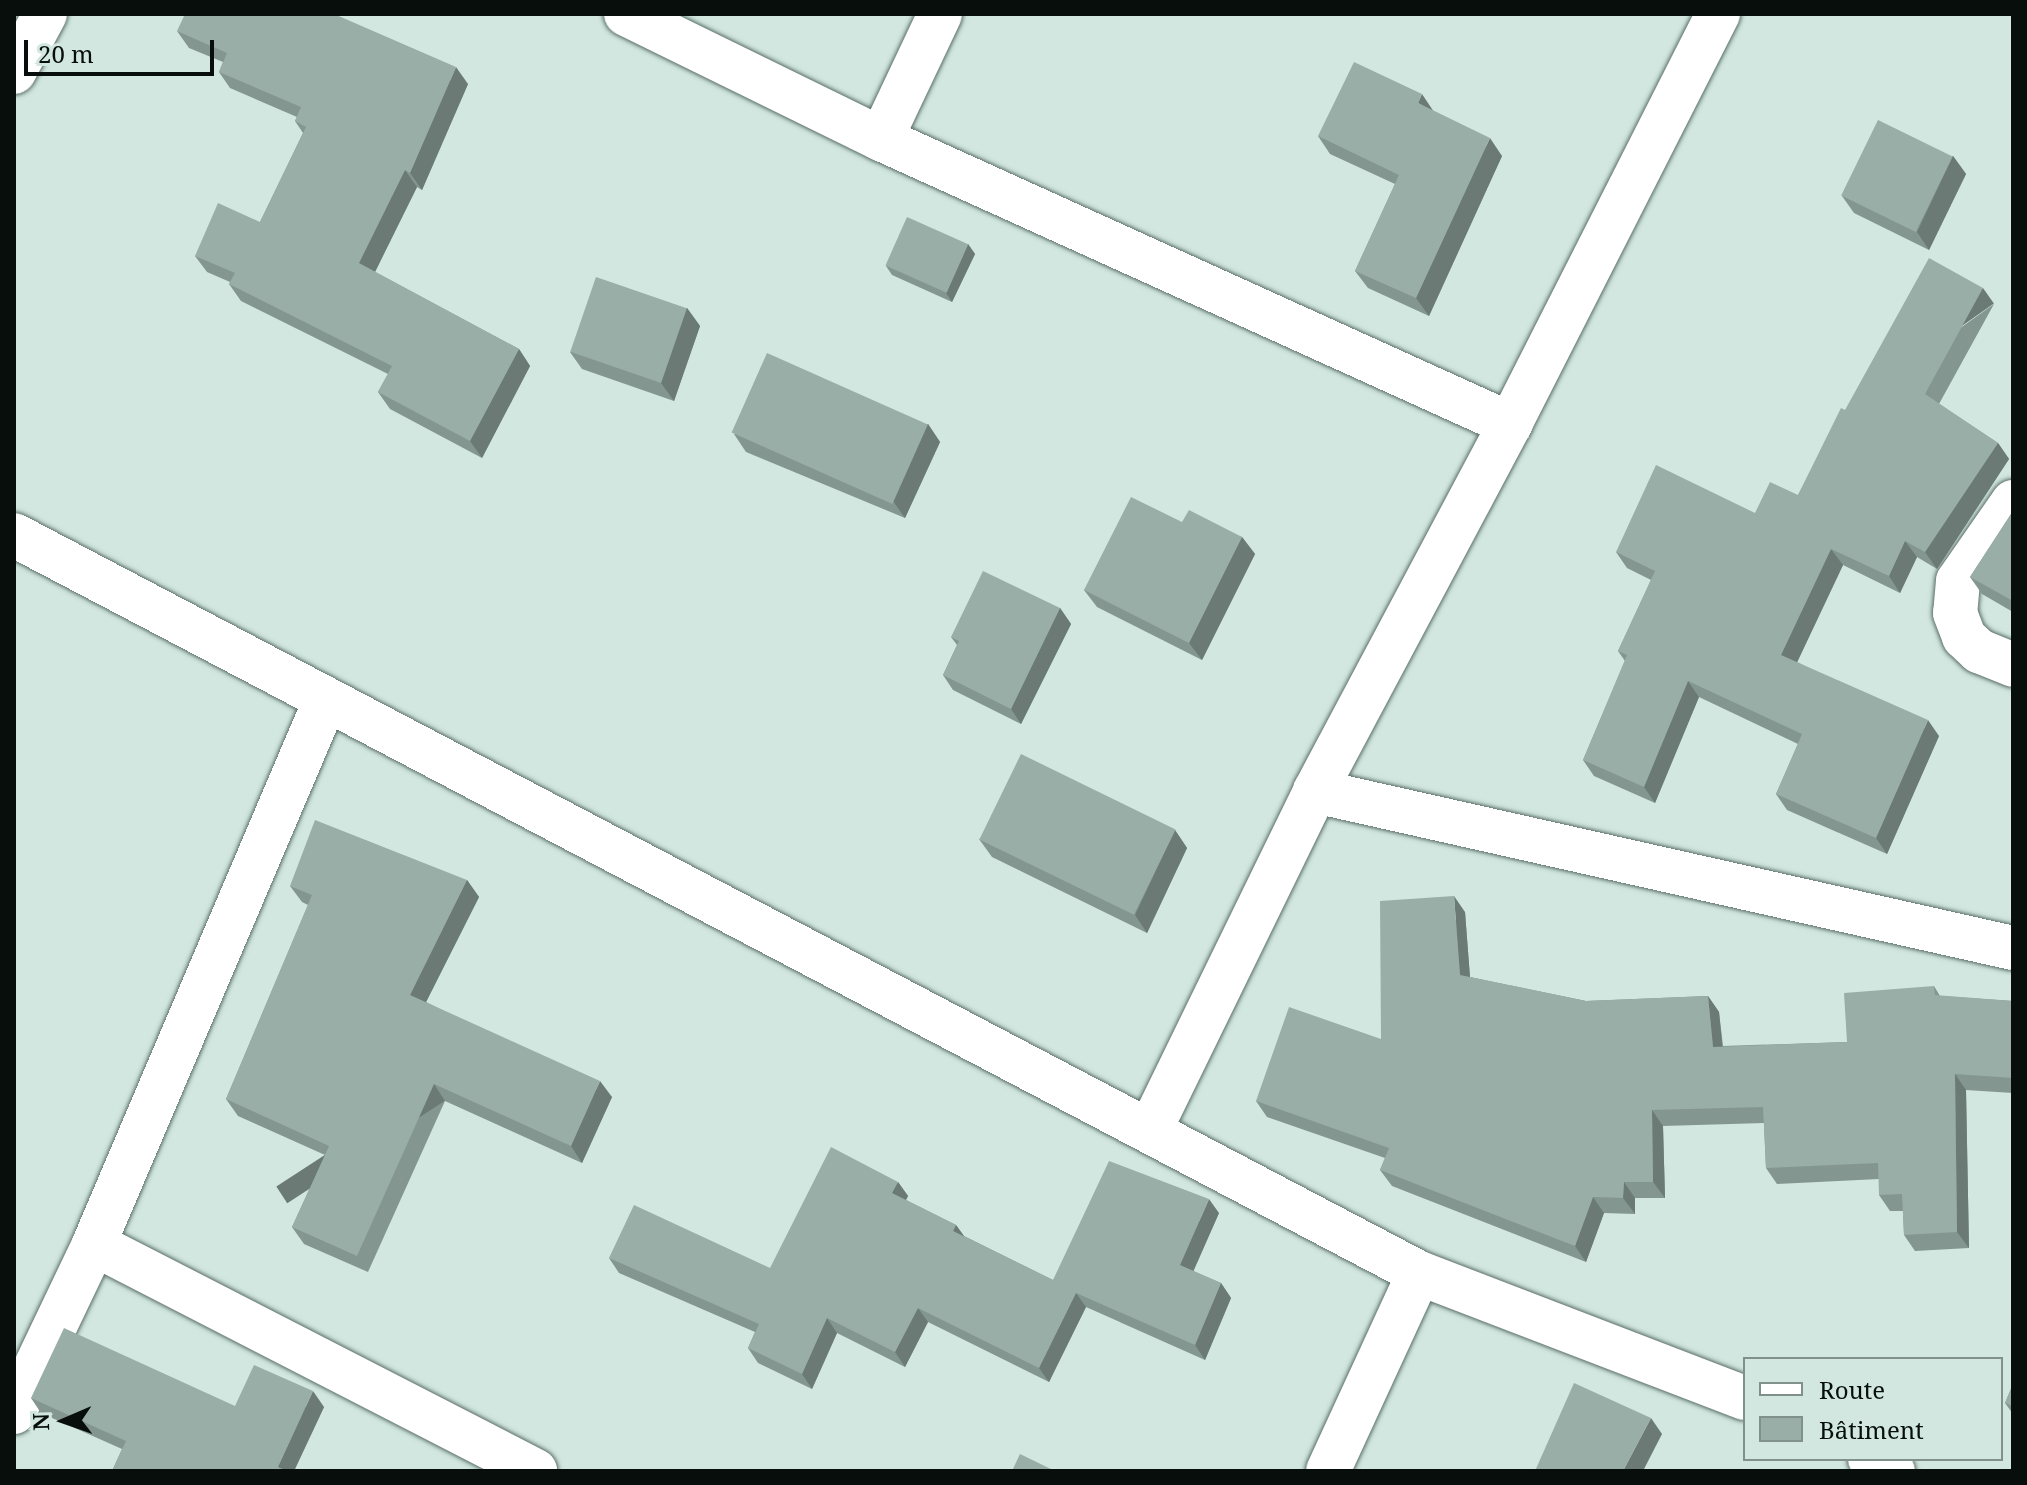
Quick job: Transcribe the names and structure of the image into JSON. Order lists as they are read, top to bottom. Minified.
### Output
{"legend":["Route","Bâtiment"],"scale_bar":"20 m","north":"left"}
